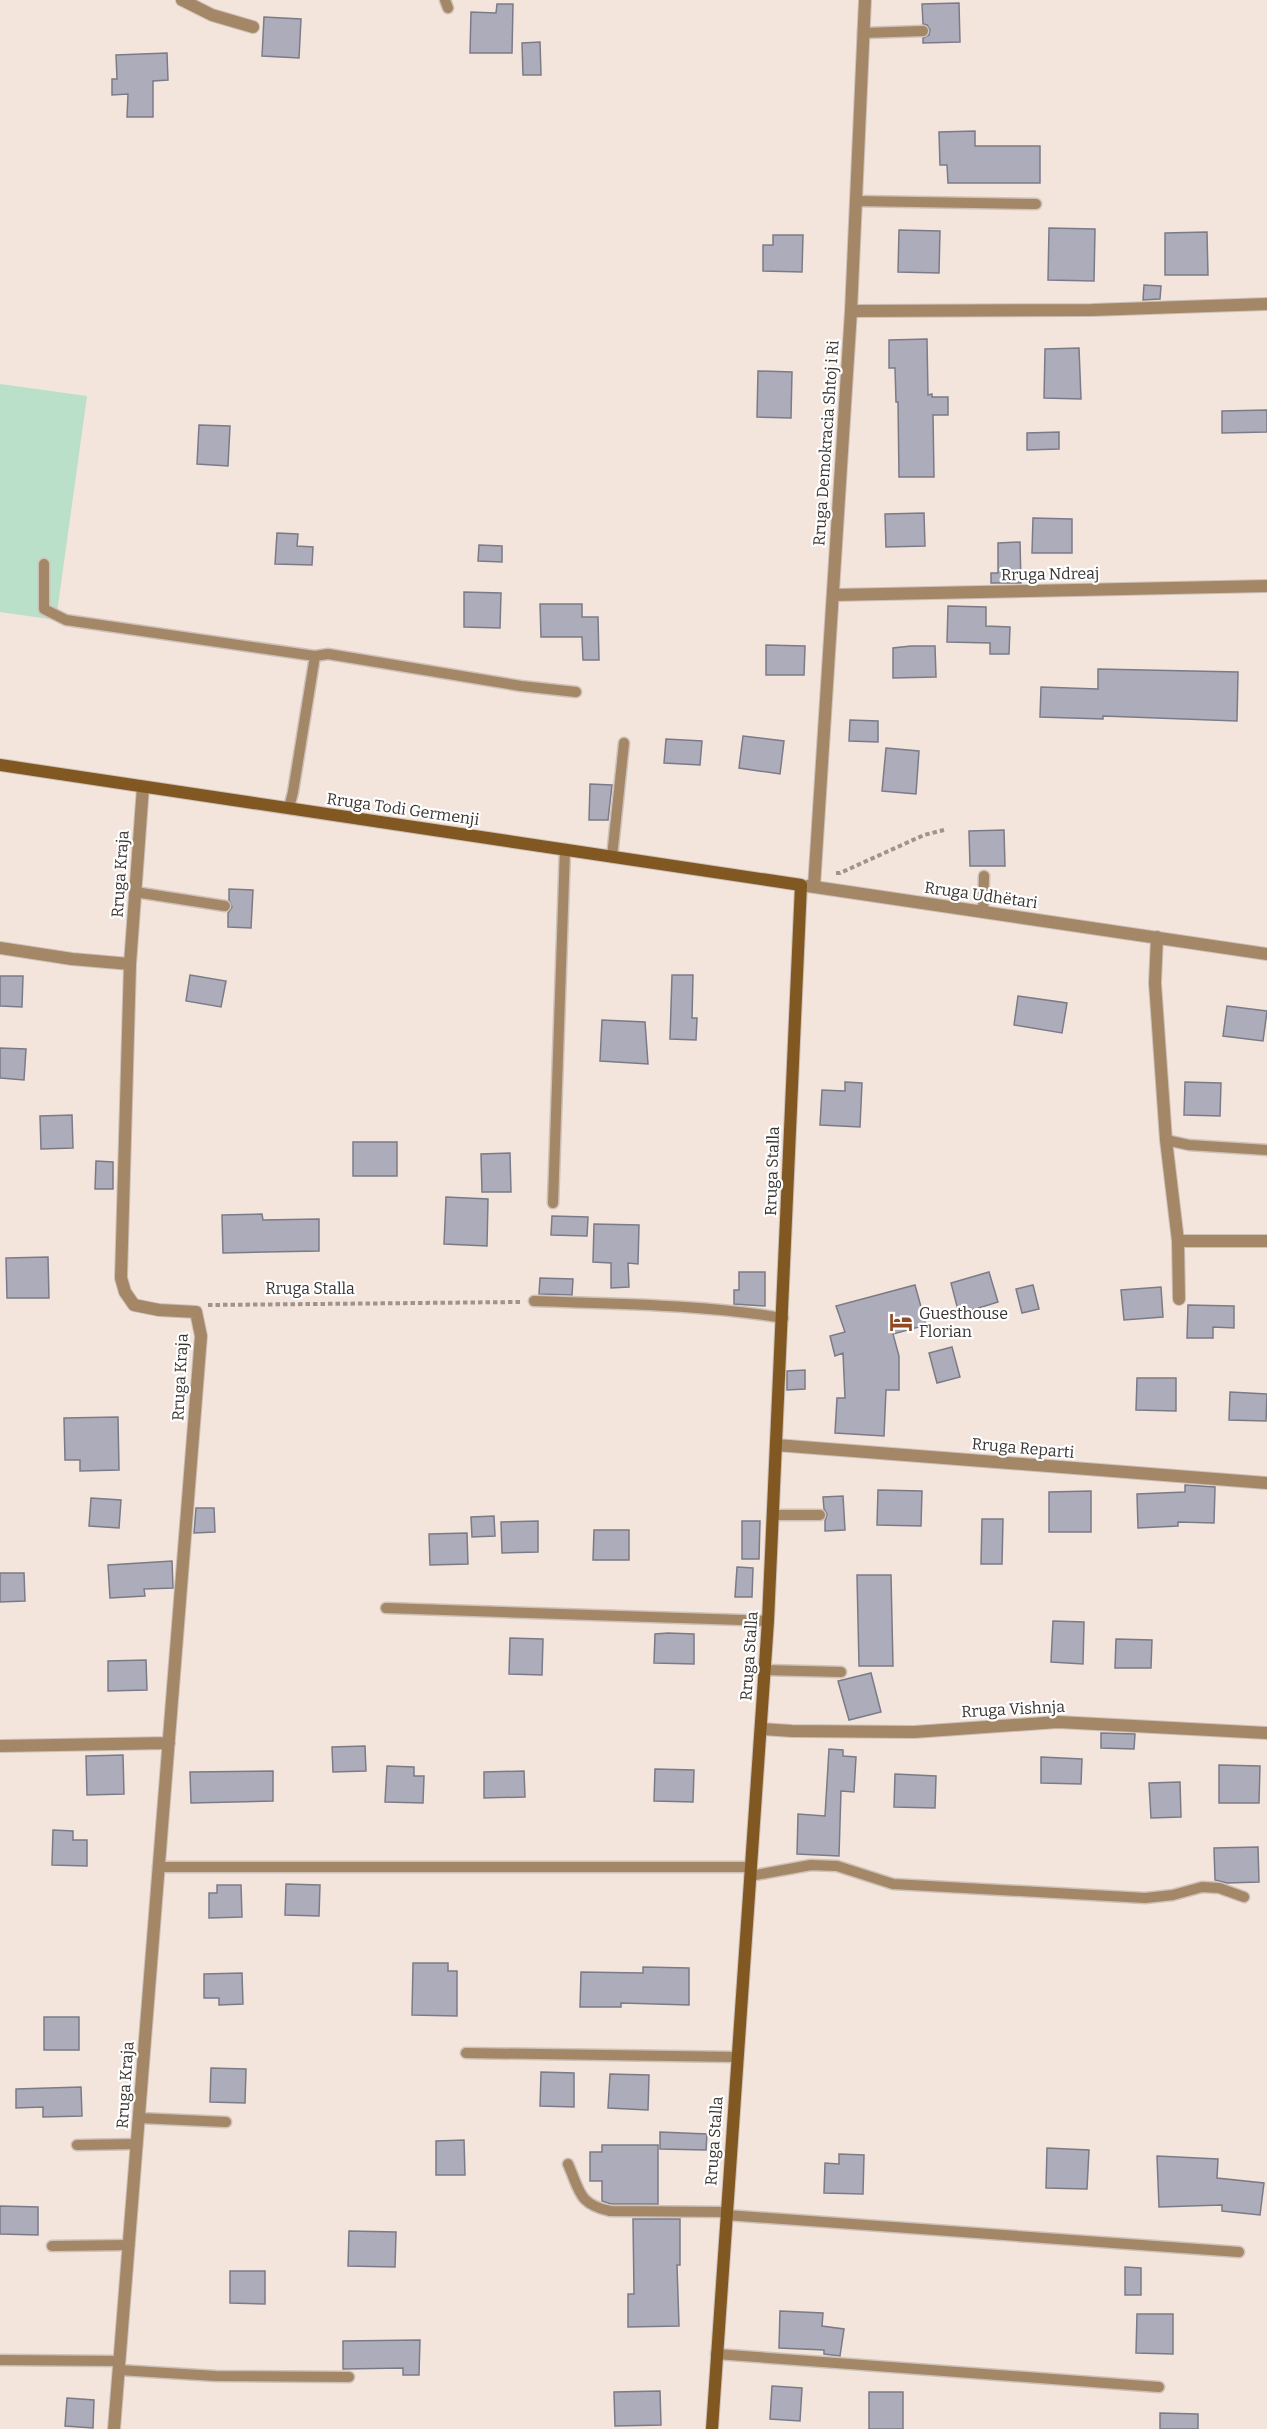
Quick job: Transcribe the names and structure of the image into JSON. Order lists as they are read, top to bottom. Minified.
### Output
{"streets":{"street":["Rruga Demokracia Shtoj i Ri","Rruga Ndreaj","Rruga Todi Germenji","Rruga Kraja","Rruga Udhëtari","Rruga Stalla","Rruga Reparti","Rruga Vishnja"]},"crossings":[["Rruga Demokracia Shtoj i Ri","Rruga Ndreaj"],["Rruga Demokracia Shtoj i Ri","Rruga Udhëtari"],["Rruga Todi Germenji","Rruga Kraja"],["Rruga Todi Germenji","Rruga Udhëtari"],["Rruga Todi Germenji","Rruga Stalla"],["Rruga Kraja","Rruga Stalla"],["Rruga Udhëtari","Rruga Stalla"],["Rruga Stalla","Rruga Reparti"],["Rruga Stalla","Rruga Vishnja"]],"places":{"hotel":["Guesthouse Florian"]}}
